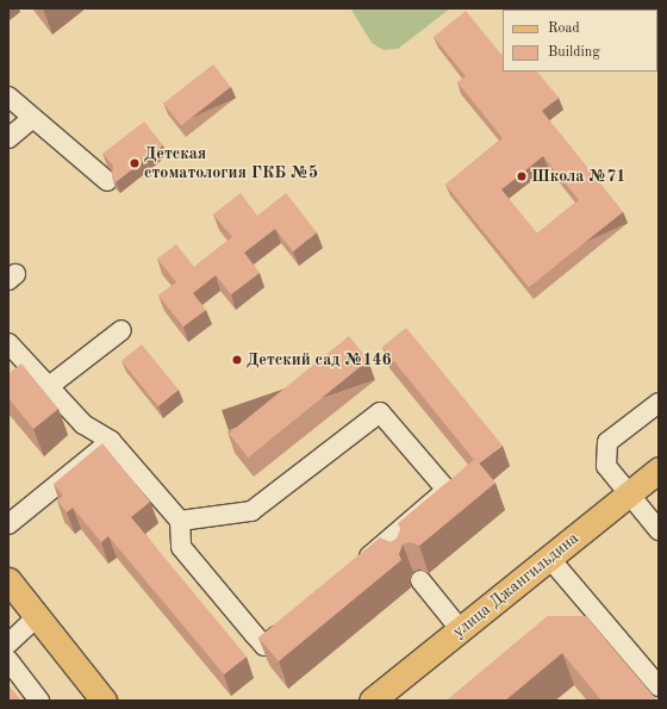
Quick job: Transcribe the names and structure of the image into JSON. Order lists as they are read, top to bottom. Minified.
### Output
{"streets":{"main road":["улица Джангильдина"]},"places":["Детская стоматология ГКБ №5","Школа №71","Детский сад №146"],"legend":["Road","Building"]}
